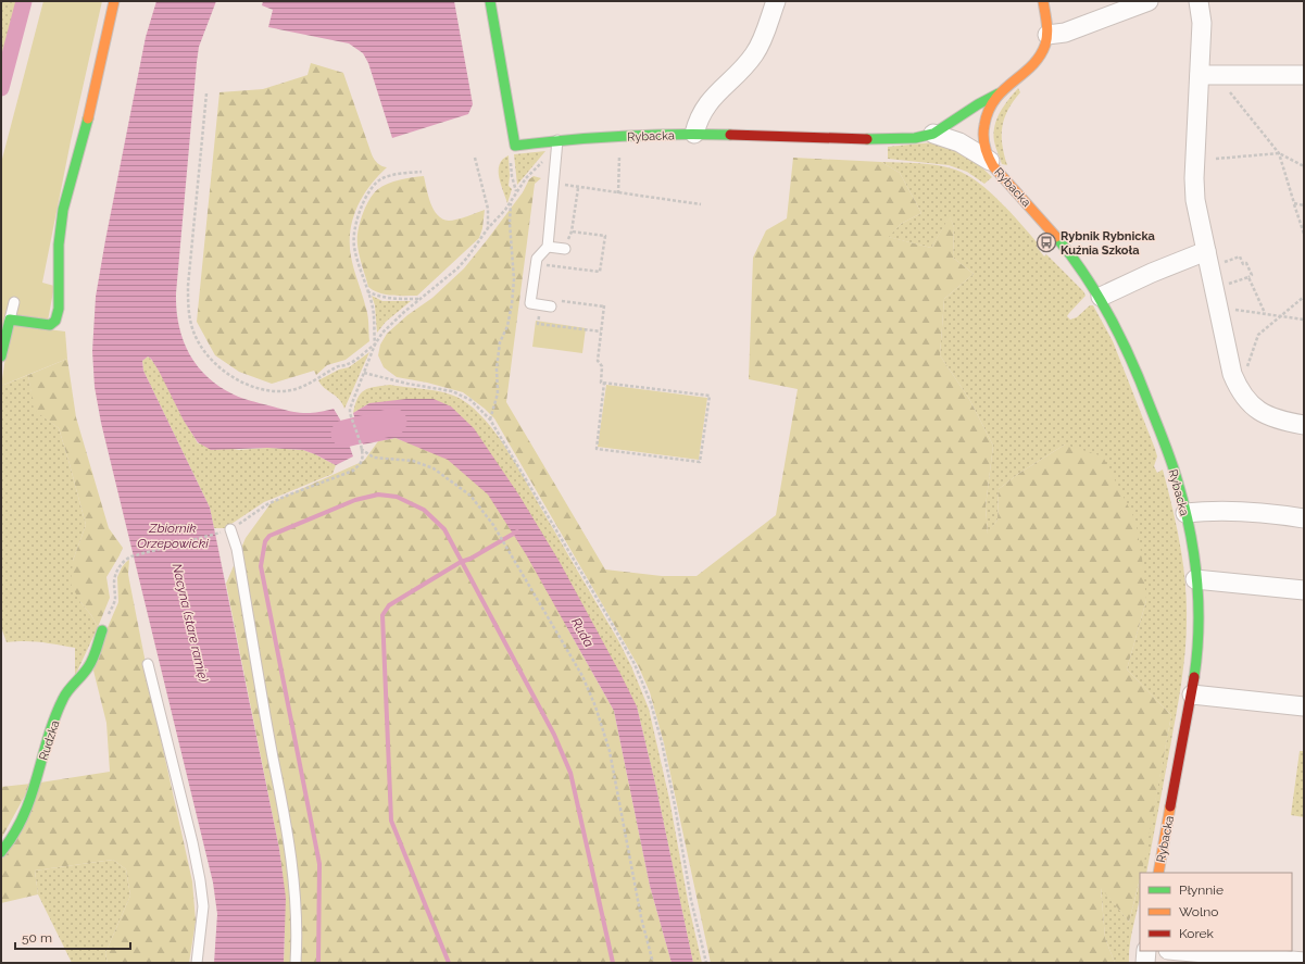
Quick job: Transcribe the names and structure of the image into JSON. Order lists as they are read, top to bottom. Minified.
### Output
{"streets":{"street":["Rybacka","Rudzka"]},"water":["Zbiornik Orzepowicki","Nacyna (stare ramię)","Ruda"],"places":{"bus stop":["Rybnik Rybnicka Kuźnia Szkoła"]},"legend":["Płynnie","Wolno","Korek"],"scale_bar":"50 m"}
